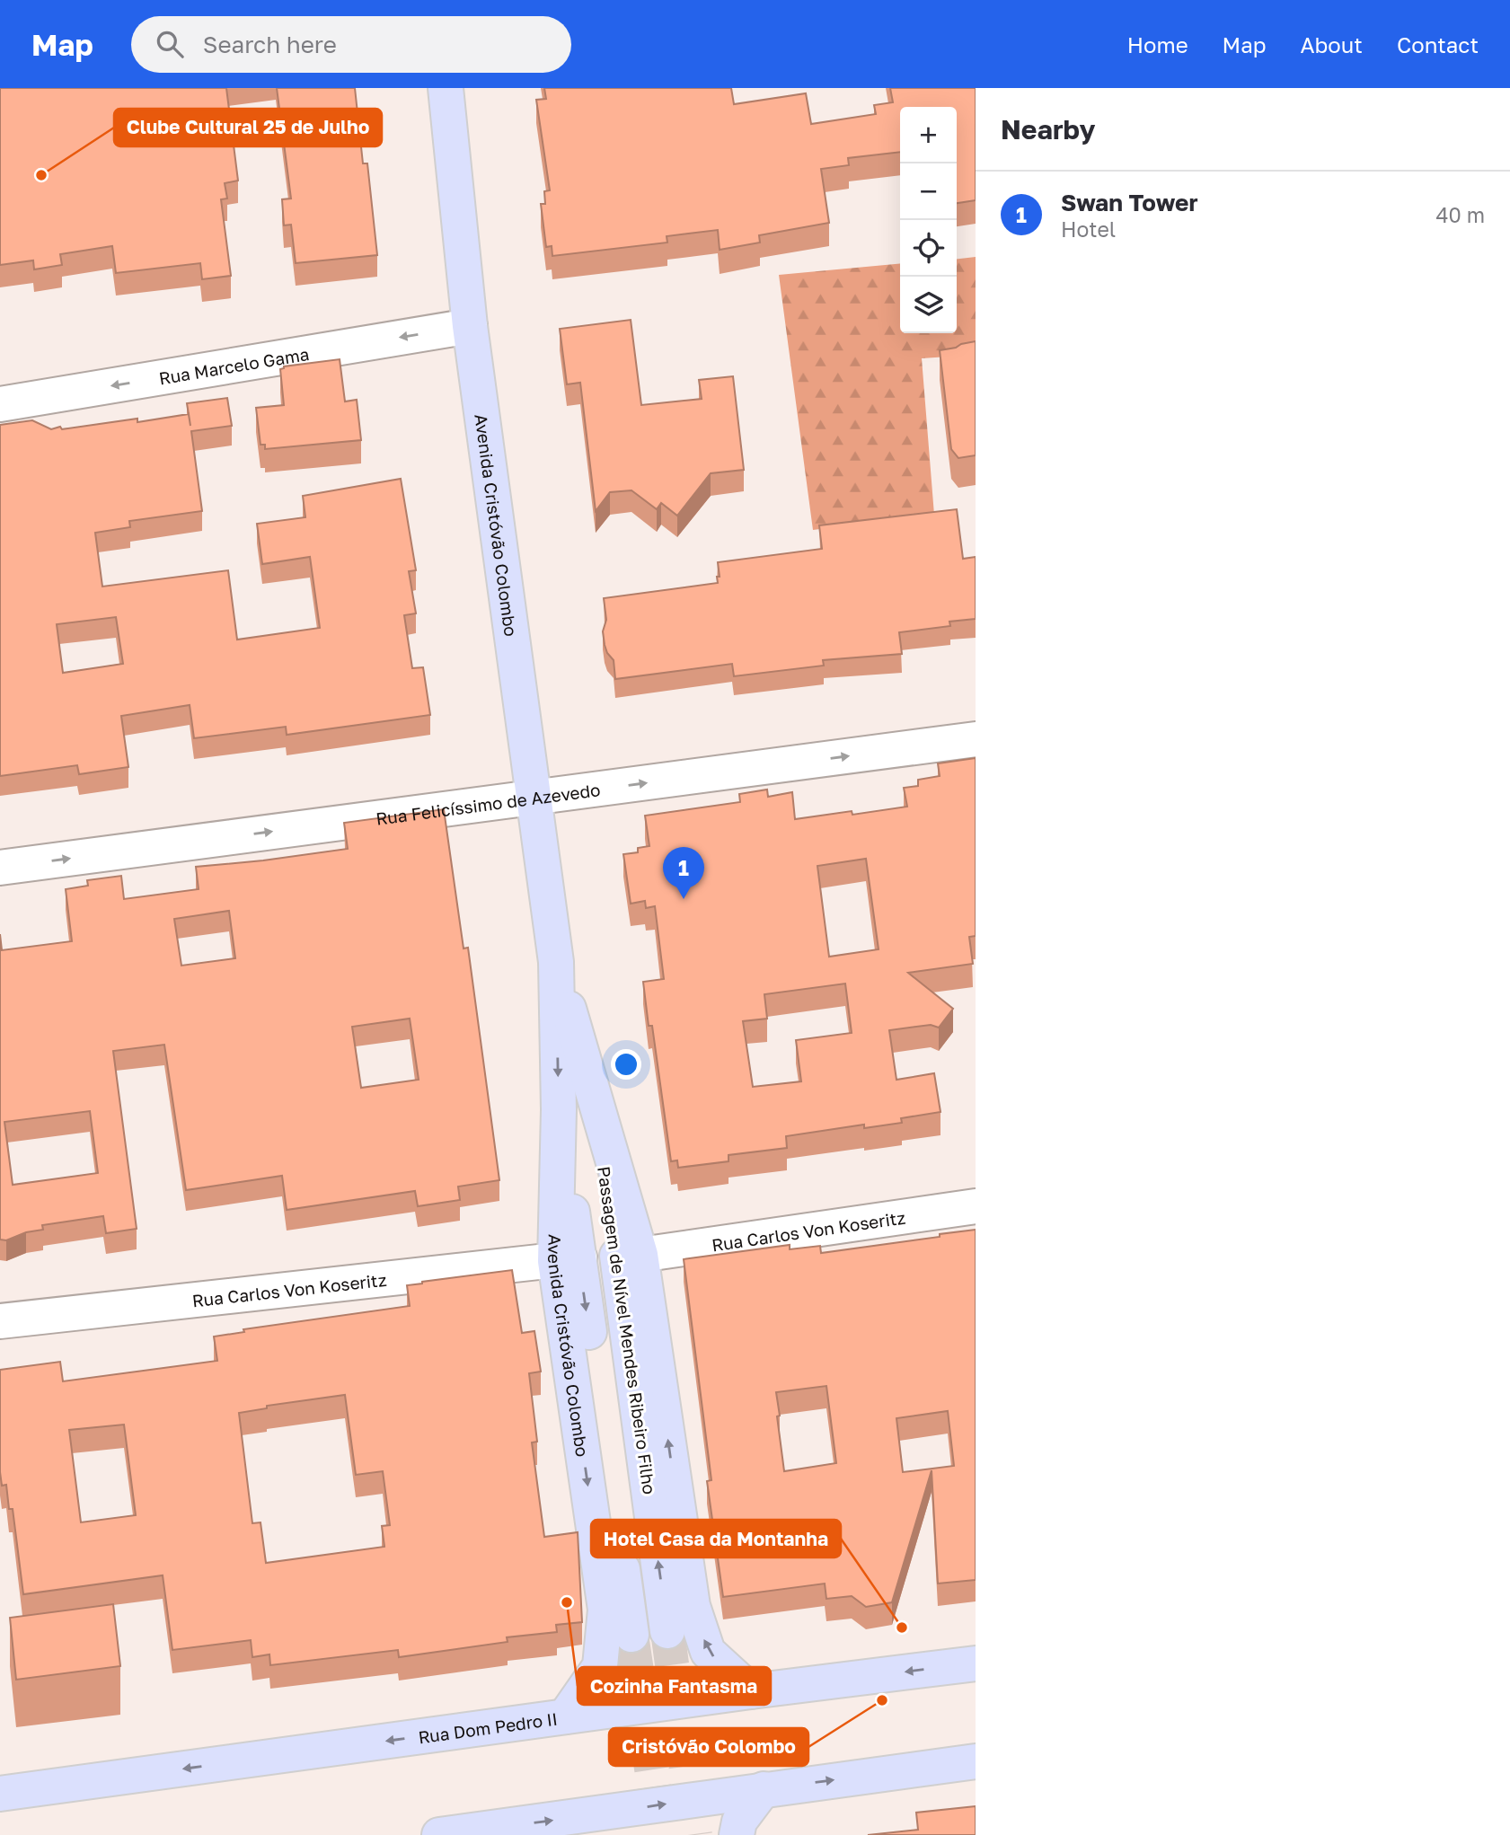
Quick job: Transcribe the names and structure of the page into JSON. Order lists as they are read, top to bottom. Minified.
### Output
{"streets":{"main road":["Avenida Cristóvão Colombo","Passagem de Nível Mendes Ribeiro Filho","Rua Dom Pedro II"],"street":["Rua Marcelo Gama","Rua Felicíssimo de Azevedo","Rua Carlos Von Koseritz"]},"crossings":[["Rua Marcelo Gama","Avenida Cristóvão Colombo"],["Avenida Cristóvão Colombo","Rua Felicíssimo de Azevedo"],["Avenida Cristóvão Colombo","Rua Carlos Von Koseritz"],["Avenida Cristóvão Colombo","Passagem de Nível Mendes Ribeiro Filho"],["Avenida Cristóvão Colombo","Rua Dom Pedro II"]],"one_way":["Rua Marcelo Gama","Rua Felicíssimo de Azevedo"],"places":["Clube Cultural 25 de Julho","Cozinha Fantasma","Hotel Casa da Montanha","Cristóvão Colombo"],"page":{"header":"Map","search":"Search here","nav":["Home","Map","About","Contact"],"heading":"Nearby","map_buttons":["+","−"],"list":[{"mark":"1","name":"Swan Tower","note":"Hotel","value":"40 m"}],"pins":"1"}}
